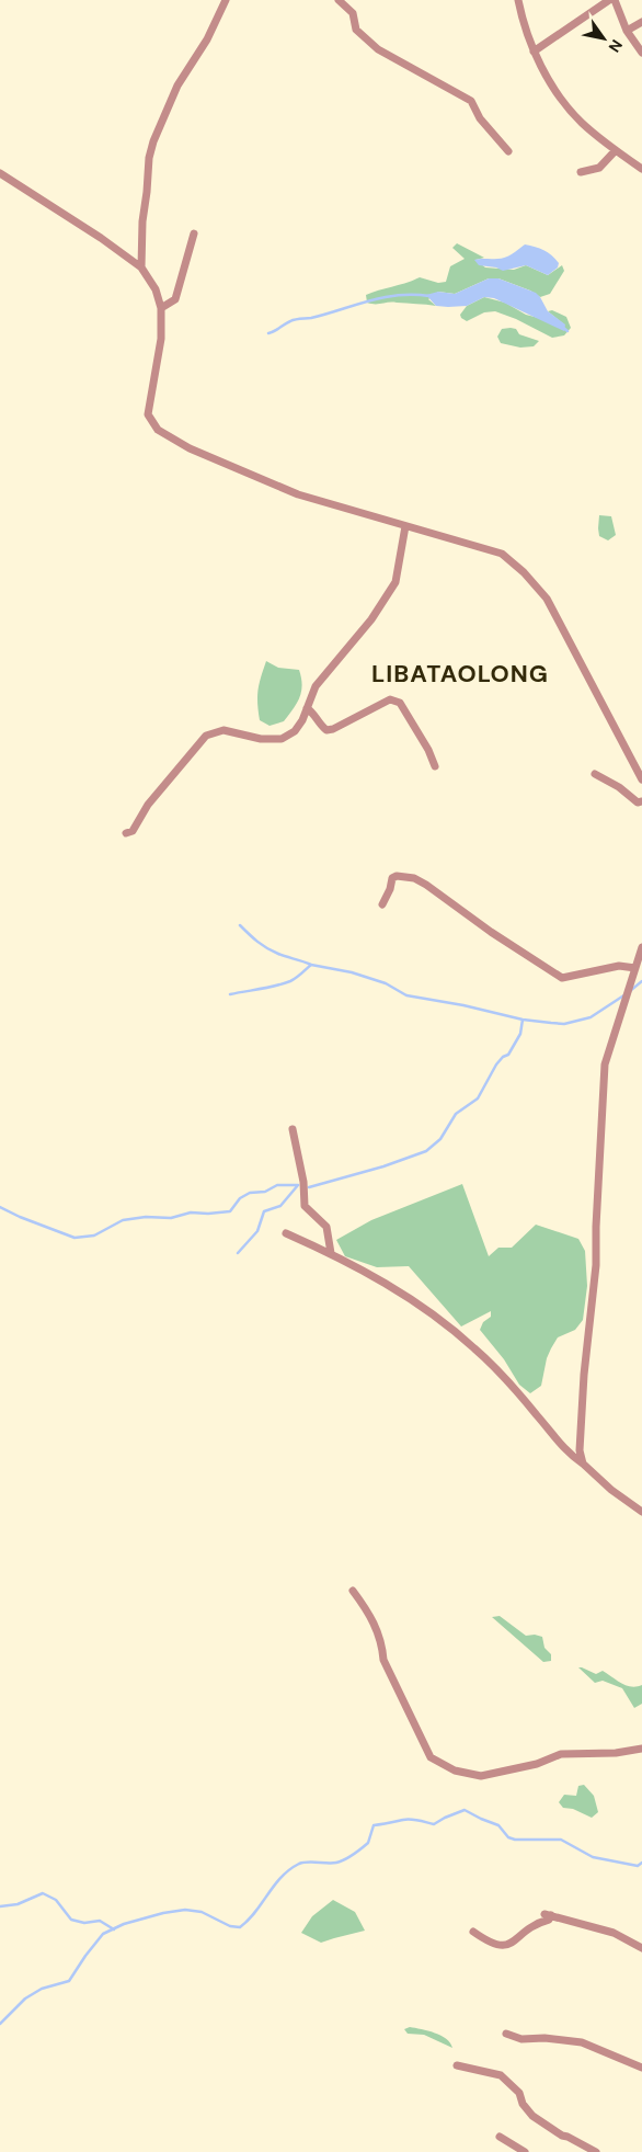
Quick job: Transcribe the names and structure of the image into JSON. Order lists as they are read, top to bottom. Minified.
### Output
{"districts":["LIBATAOLONG"],"north":"bottom right"}
